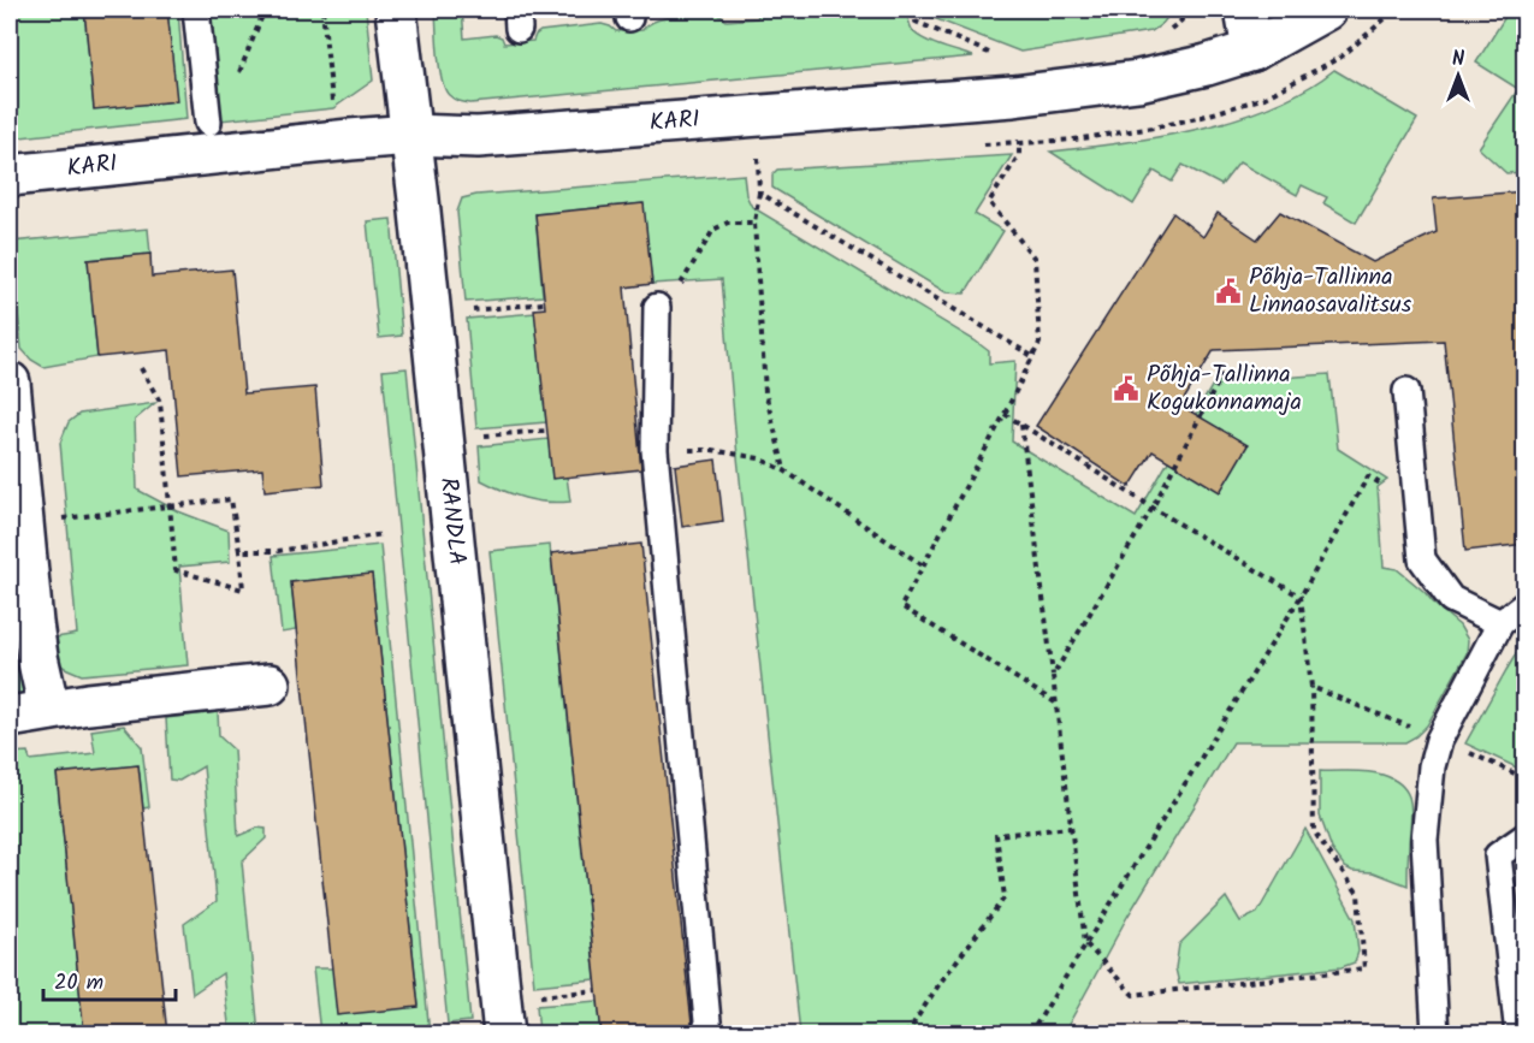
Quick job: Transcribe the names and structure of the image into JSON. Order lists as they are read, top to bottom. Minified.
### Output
{"streets":{"street":["KARI","RANDLA"]},"crossings":[["KARI","RANDLA"]],"places":{"public building":["Põhja-Tallinna Linnaosavalitsus","Põhja-Tallinna Kogukonnamaja"]},"scale_bar":"20 m","north":"top"}
